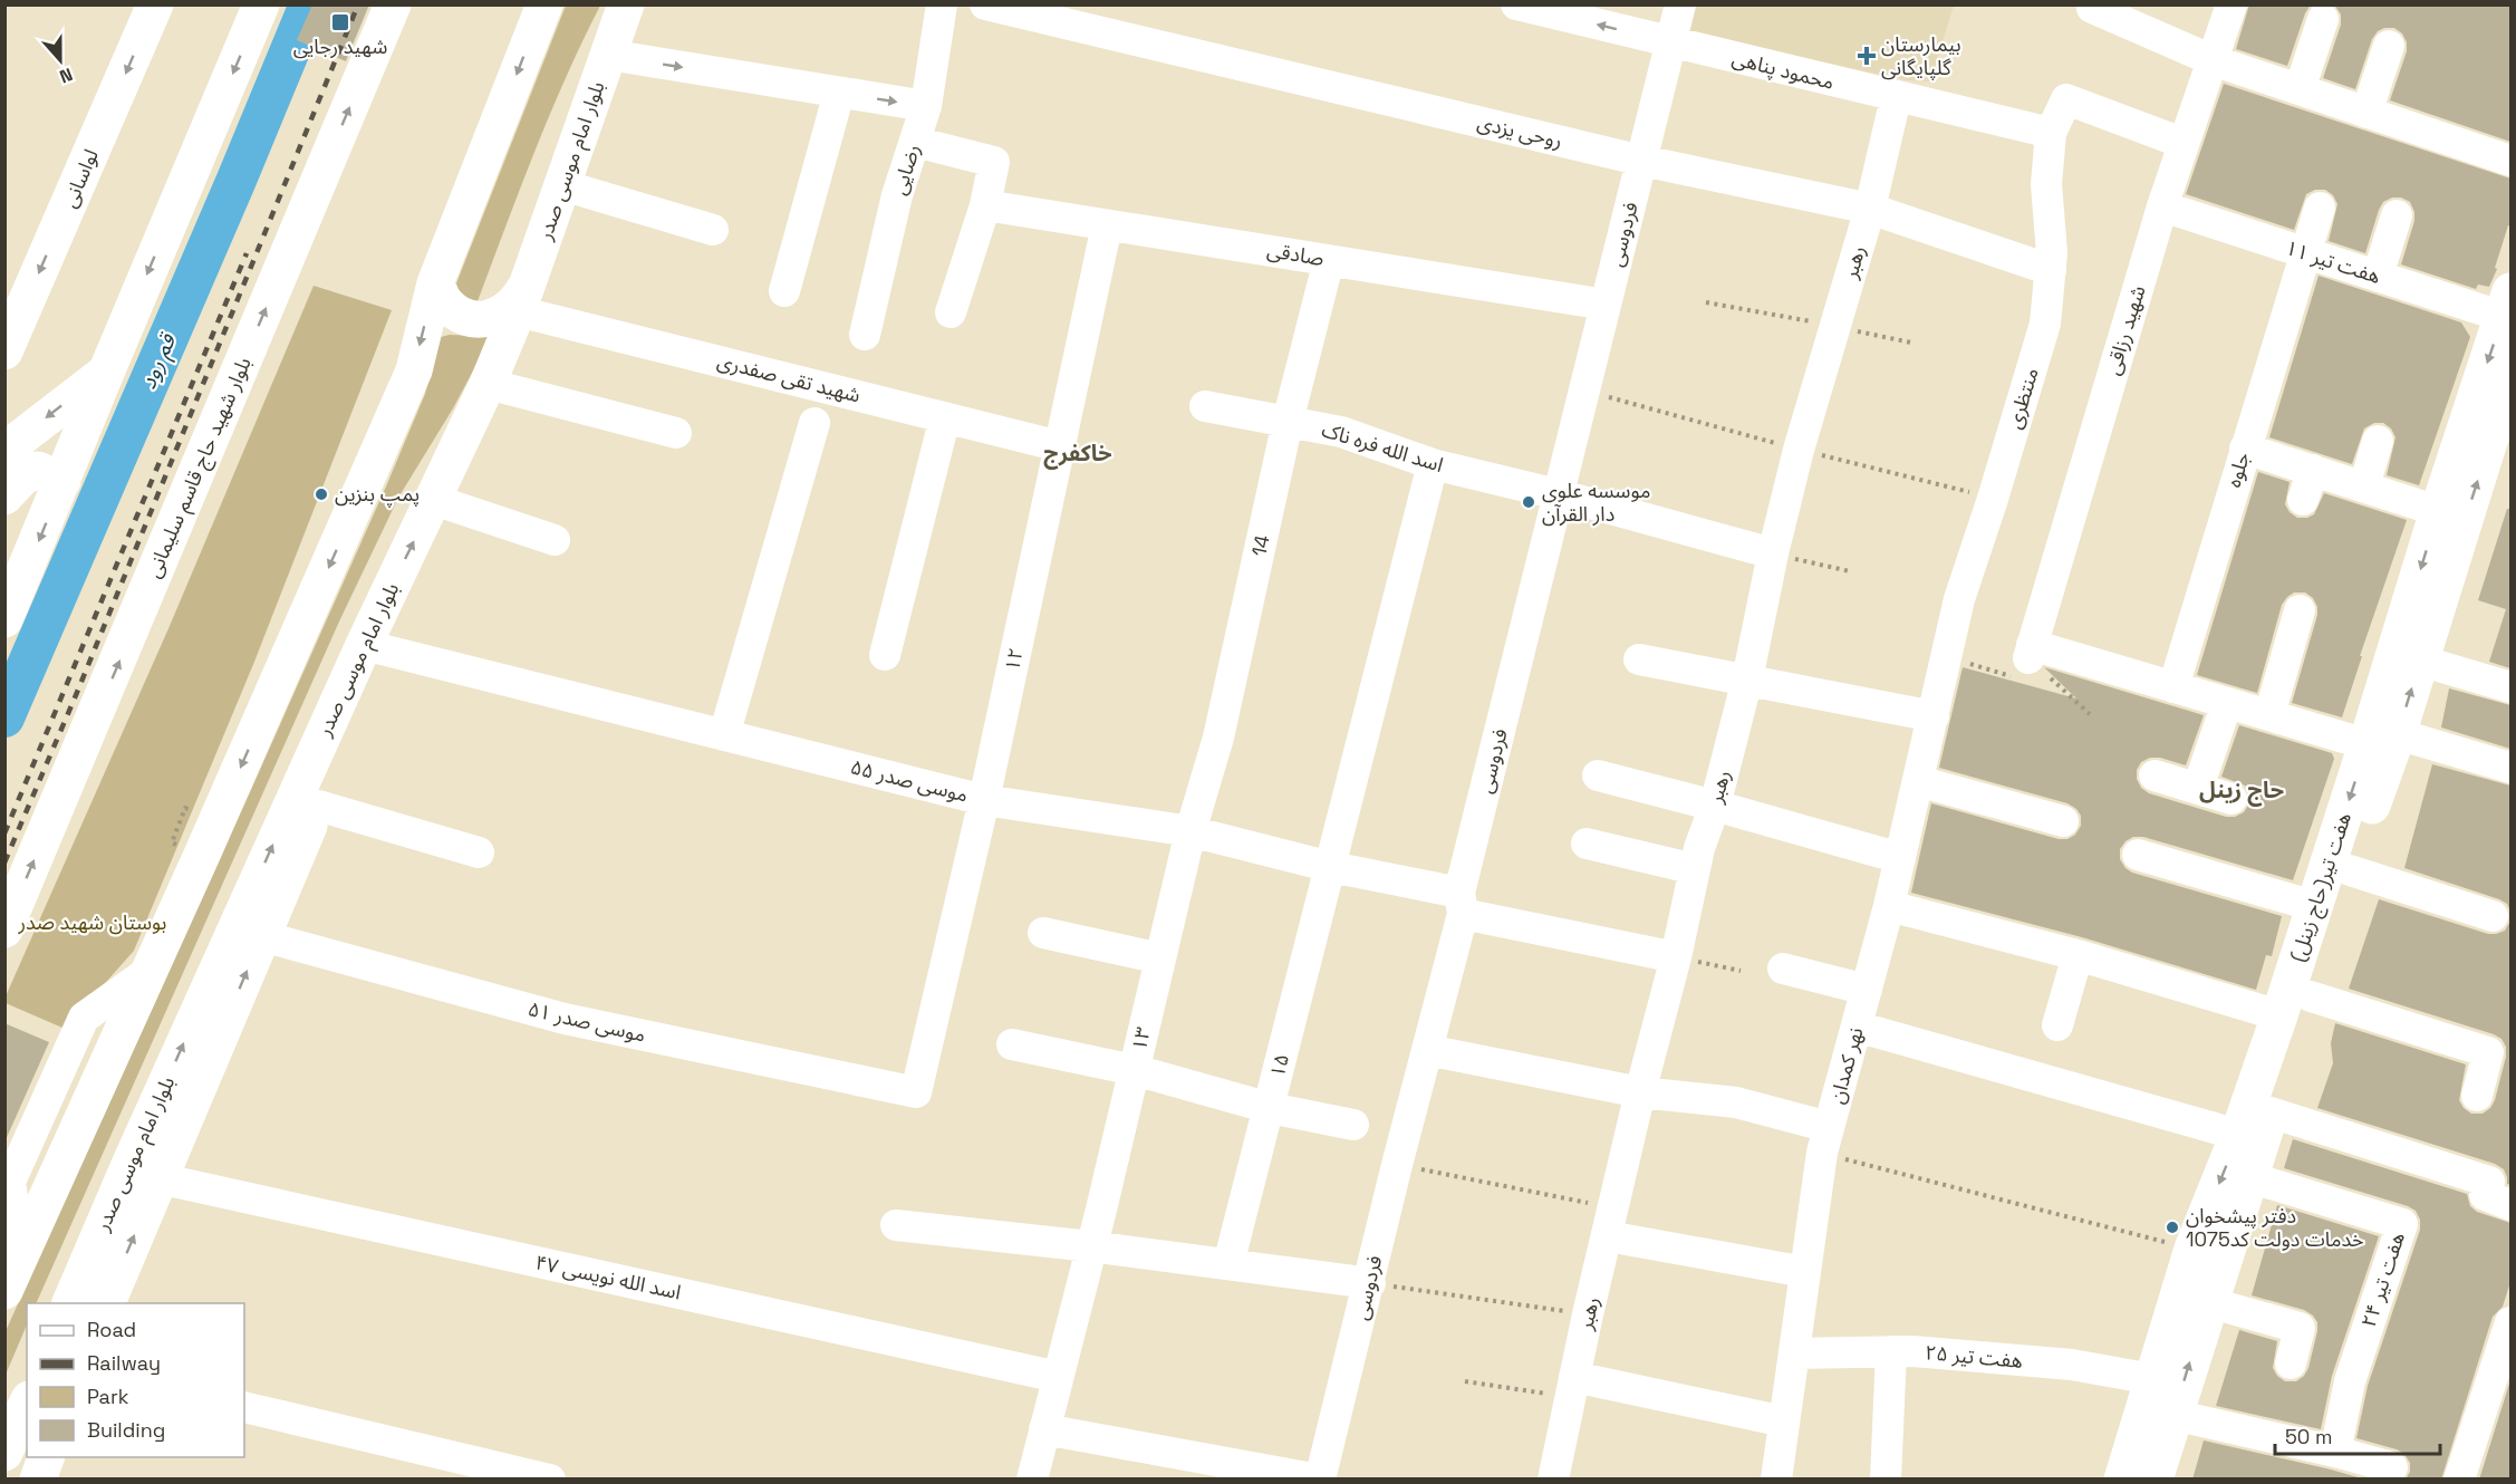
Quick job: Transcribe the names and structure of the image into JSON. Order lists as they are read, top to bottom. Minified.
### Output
{"streets":{"main road":["بلوار امام موسی صدر","لواسانی","بلوار شهید حاج قاسم سلیمانی","هفت تیر(حاج زینل)"],"street":["محمود پناهی","روحی یزدی","رضایی","فردوسی","صادقی","رهبر","هفت تیر ۱۱","شهید رزاقی","شهید تقی صفدری","منتظری","اسد الله فره ناک","جلوه","14","۱۲","موسی صدر ۵۵","موسی صدر ۵۱","۱۳","۱۵","نهر کمدان","۴۷ اسد الله نویسی","هفت تیر ۲۴","هفت تیر ۲۵"]},"crossings":[["محمود پناهی","فردوسی"],["محمود پناهی","رهبر"],["محمود پناهی","منتظری"],["روحی یزدی","فردوسی"],["روحی یزدی","رهبر"],["روحی یزدی","منتظری"],["بلوار امام موسی صدر","شهید تقی صفدری"],["بلوار امام موسی صدر","موسی صدر ۵۵"],["فردوسی","صادقی"],["فردوسی","اسد الله فره ناک"],["فردوسی","موسی صدر ۵۵"],["صادقی","14"],["صادقی","۱۲"],["رهبر","اسد الله فره ناک"],["رهبر","موسی صدر ۵۵"],["هفت تیر ۱۱","شهید رزاقی"],["هفت تیر ۱۱","جلوه"],["هفت تیر ۱۱","هفت تیر(حاج زینل)"],["شهید تقی صفدری","۱۲"],["منتظری","نهر کمدان"],["اسد الله فره ناک","14"],["اسد الله فره ناک","۱۵"],["14","موسی صدر ۵۵"],["14","۱۳"],["۱۲","موسی صدر ۵۵"],["۱۲","موسی صدر ۵۱"],["موسی صدر ۵۵","۱۳"],["موسی صدر ۵۵","۱۵"],["هفت تیر(حاج زینل)","هفت تیر ۲۴"],["هفت تیر(حاج زینل)","هفت تیر ۲۵"],["۱۳","۴۷ اسد الله نویسی"],["نهر کمدان","هفت تیر ۲۵"]],"districts":["خاکفرج","حاج زینل"],"water":["قم رود"],"parks":["بوستان شهید صدر"],"places":{"transit":["شهید رجایی"],"health":["بیمارستان گلپایگانی"],"other":["پمپ بنزین","موسسه علوی دار القرآن","دفتر پیشخوان خدمات دولت کد1075"]},"legend":["Road","Railway","Park","Building"],"scale_bar":"50 m","north":"bottom"}
